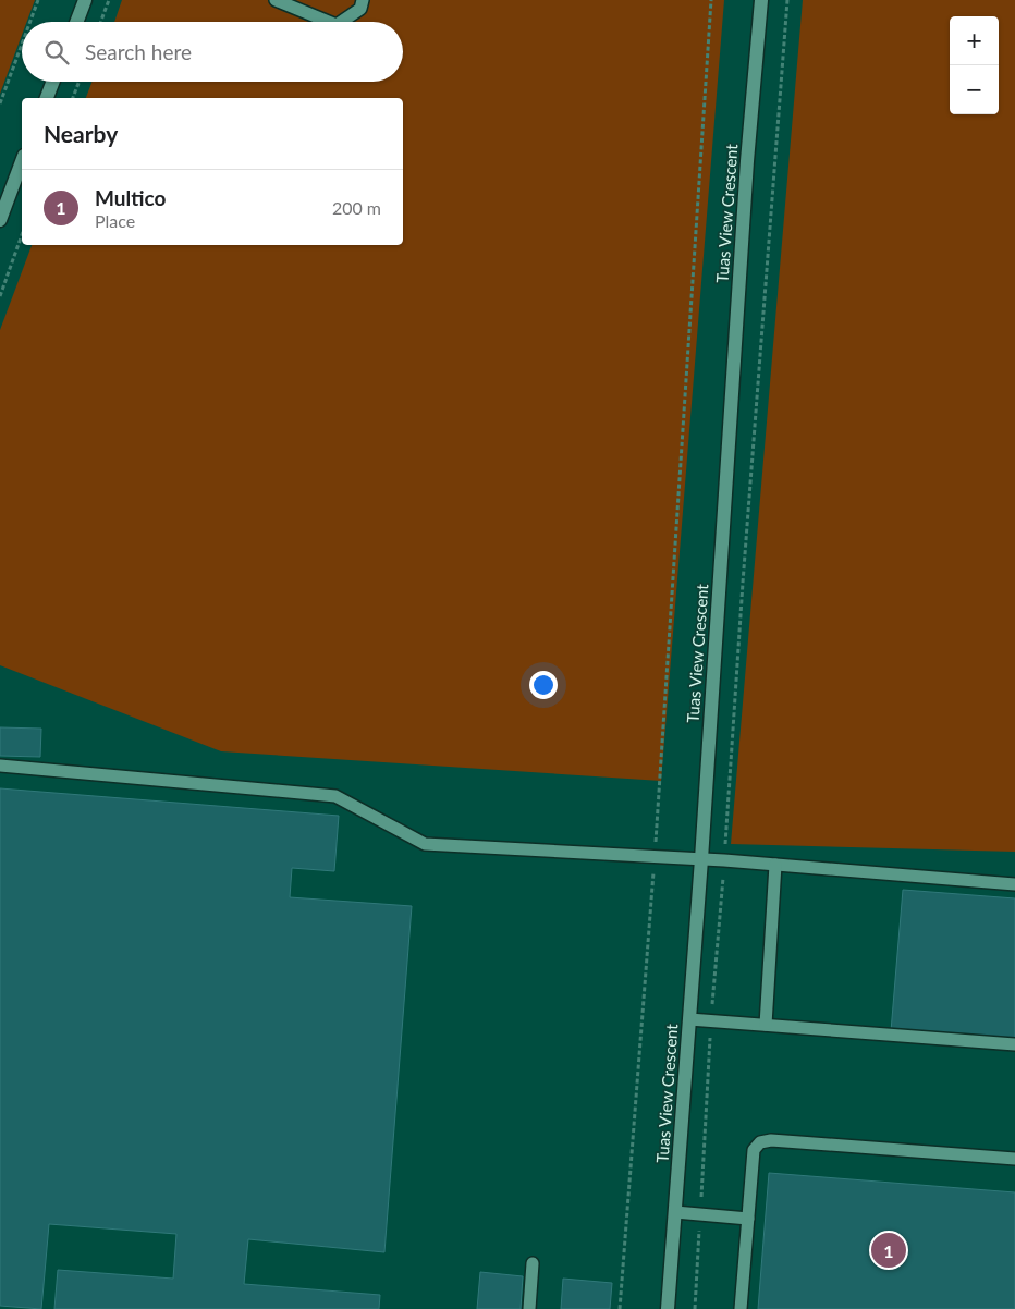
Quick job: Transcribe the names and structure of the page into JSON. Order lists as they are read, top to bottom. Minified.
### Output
{"streets":{"street":["Tuas View Crescent"]},"page":{"map_buttons":["+","−"],"search":"Search here","heading":"Nearby","list":[{"mark":"1","name":"Multico","note":"Place","value":"200 m"}],"pins":"1"}}
